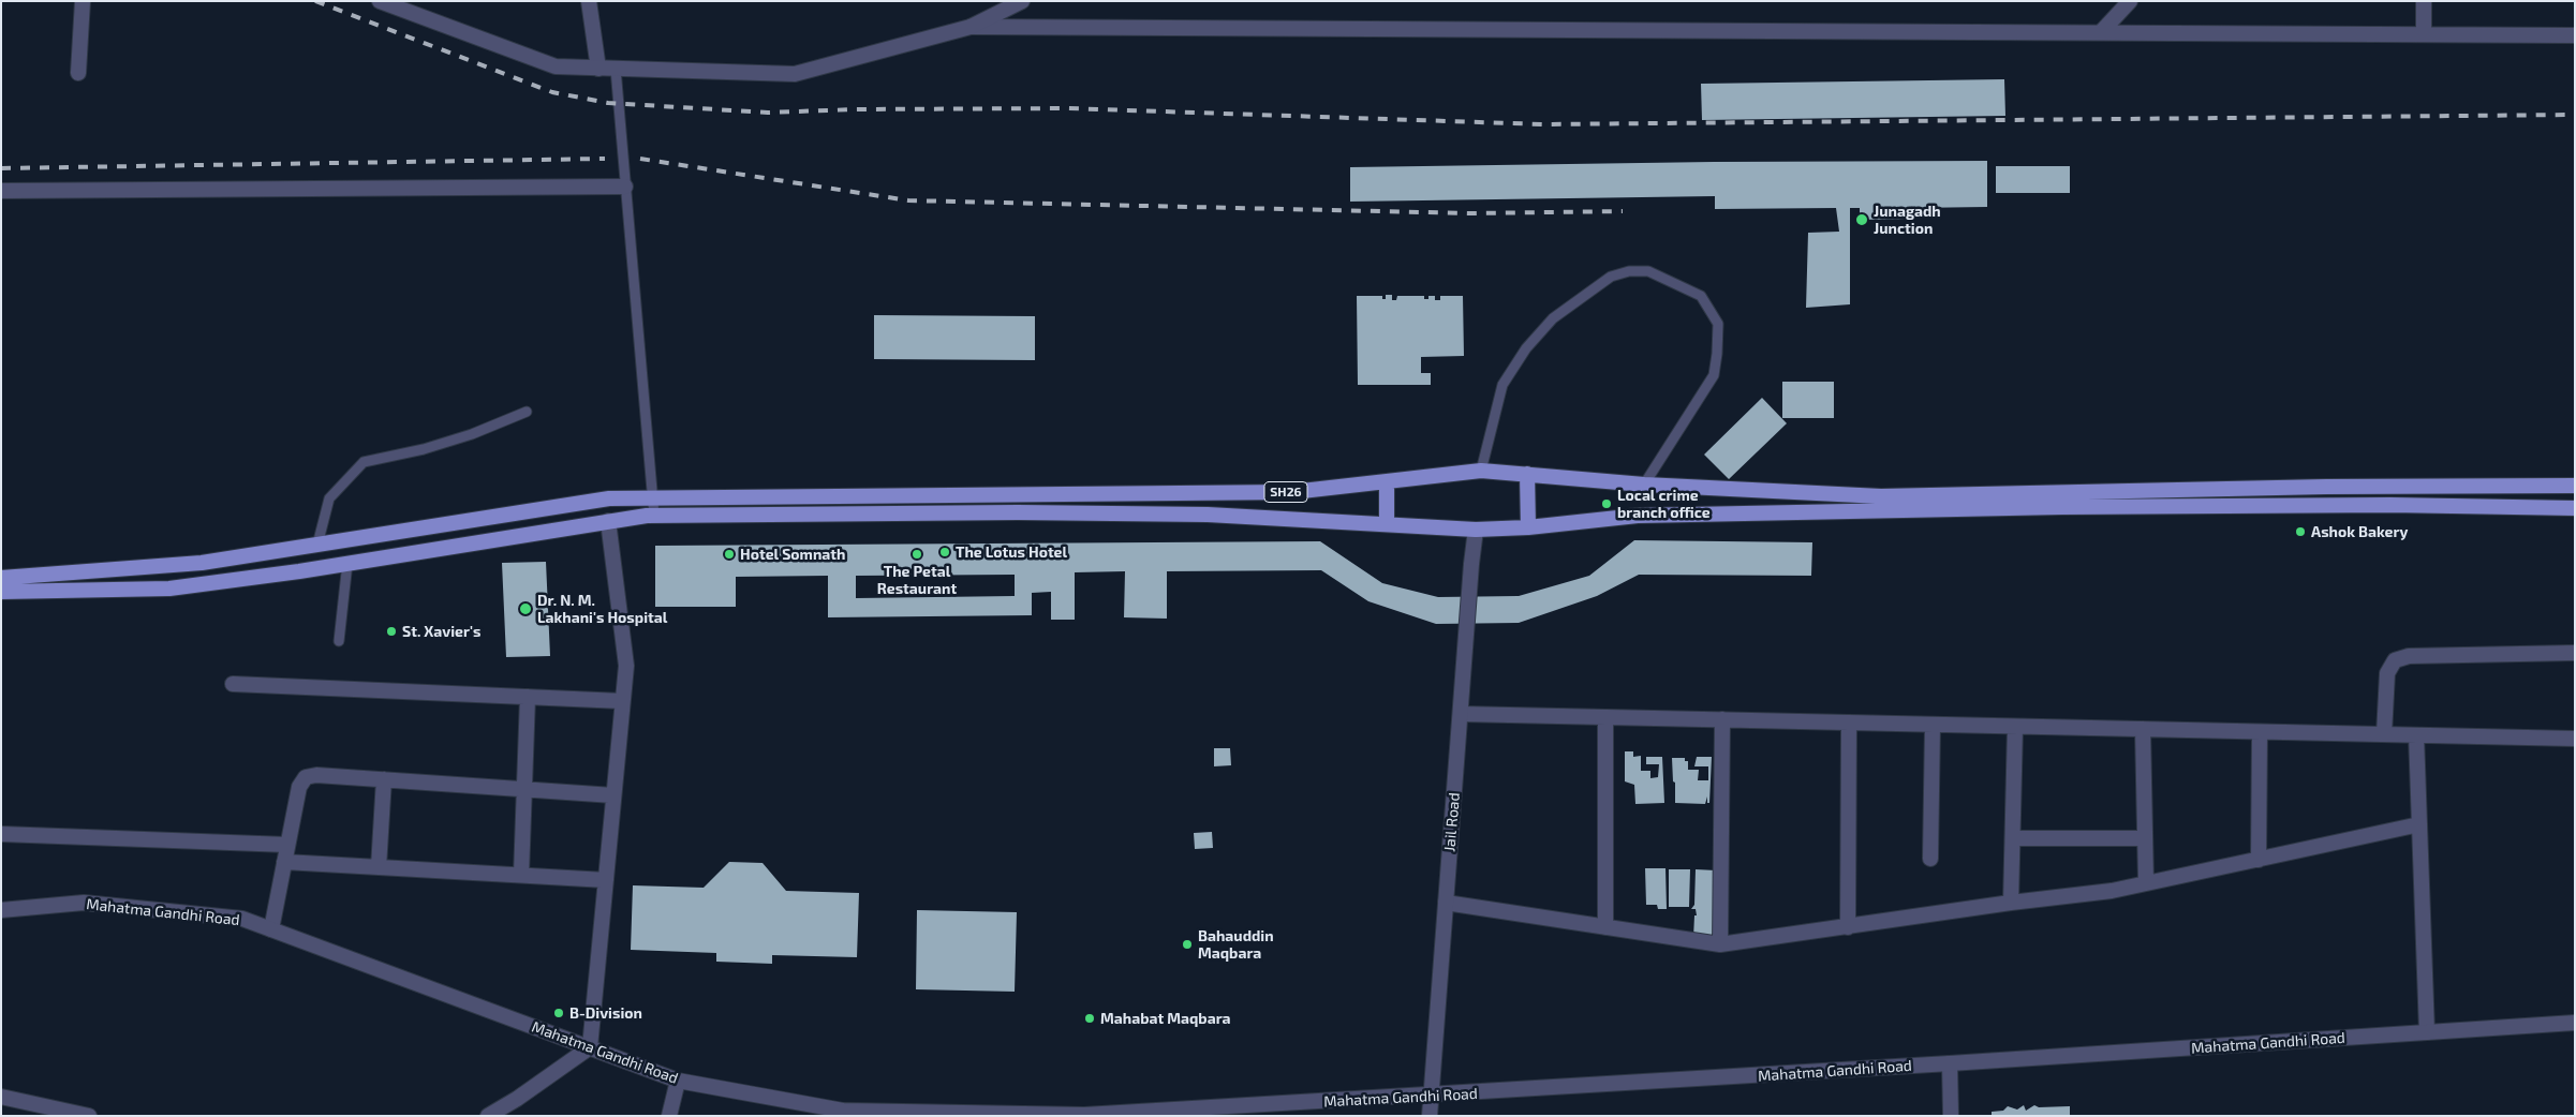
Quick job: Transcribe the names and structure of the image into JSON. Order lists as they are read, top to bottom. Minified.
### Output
{"streets":{"main road":["SH26"],"street":["Jail Road","Mahatma Gandhi Road"]},"crossings":[["SH26","Jail Road"],["Jail Road","Mahatma Gandhi Road"]],"places":["Junagadh Junction","Local crime branch office","Ashok Bakery","The Lotus Hotel","Hotel Somnath","The Petal Restaurant","Dr. N. M. Lakhani's Hospital","St. Xavier's","Bahauddin Maqbara","B-Division","Mahabat Maqbara"]}
